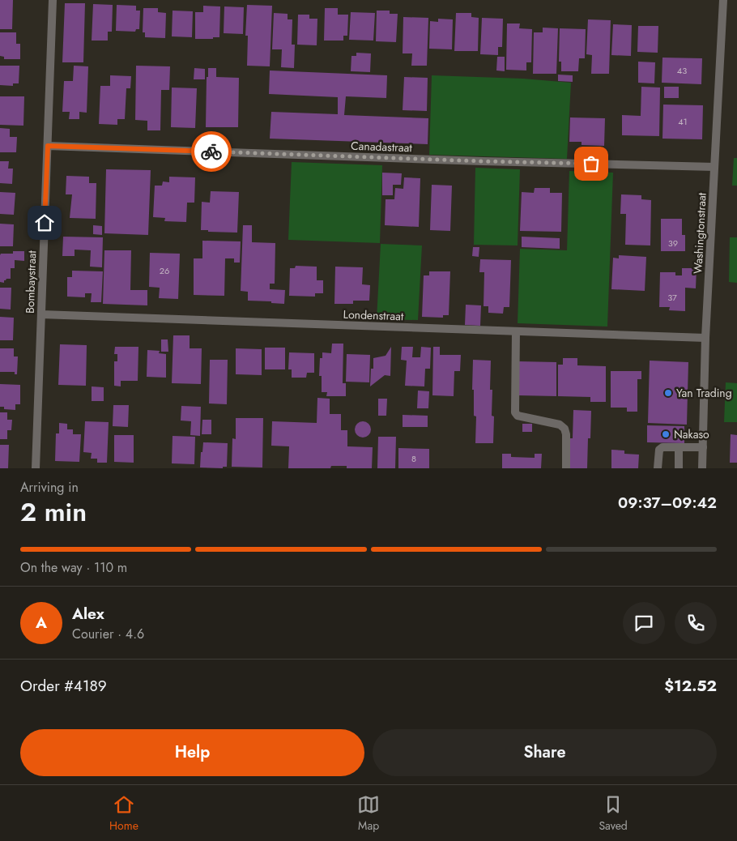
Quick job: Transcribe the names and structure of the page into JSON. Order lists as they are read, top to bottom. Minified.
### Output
{"streets":{"street":["Canadastraat","Washingtonstraat","Bombaystraat","Londenstraat"]},"crossings":[["Canadastraat","Washingtonstraat"],["Canadastraat","Bombaystraat"],["Washingtonstraat","Londenstraat"],["Bombaystraat","Londenstraat"]],"places":["Yan Trading","Nakaso"],"house_numbers":["43","41","39","26","37","8"],"page":{"heading":["2 min","Arriving in","09:37–09:42"],"panel":["Alex","Courier · 4.6","Order #4189","$12.52"],"bar":"On the way · 110 m","round":"A","buttons":["Help","Share"],"tabs":["Home","Map","Saved"]}}
